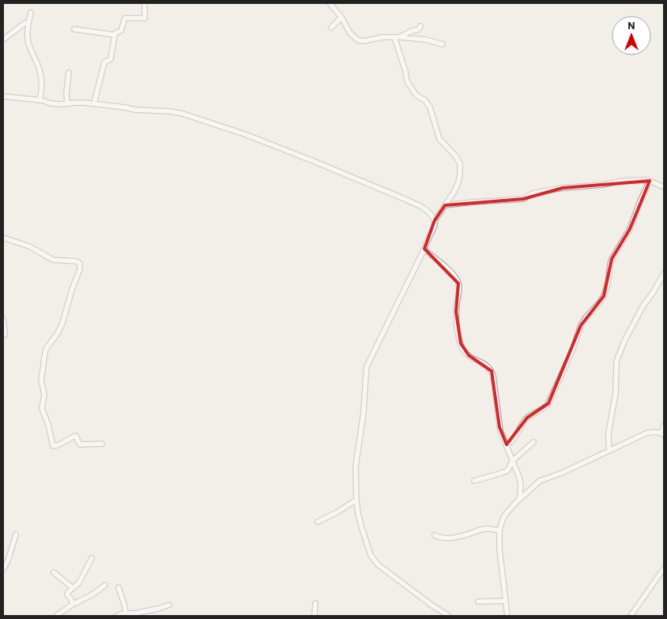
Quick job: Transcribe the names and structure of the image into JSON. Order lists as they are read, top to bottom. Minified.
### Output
{"north":"top"}
